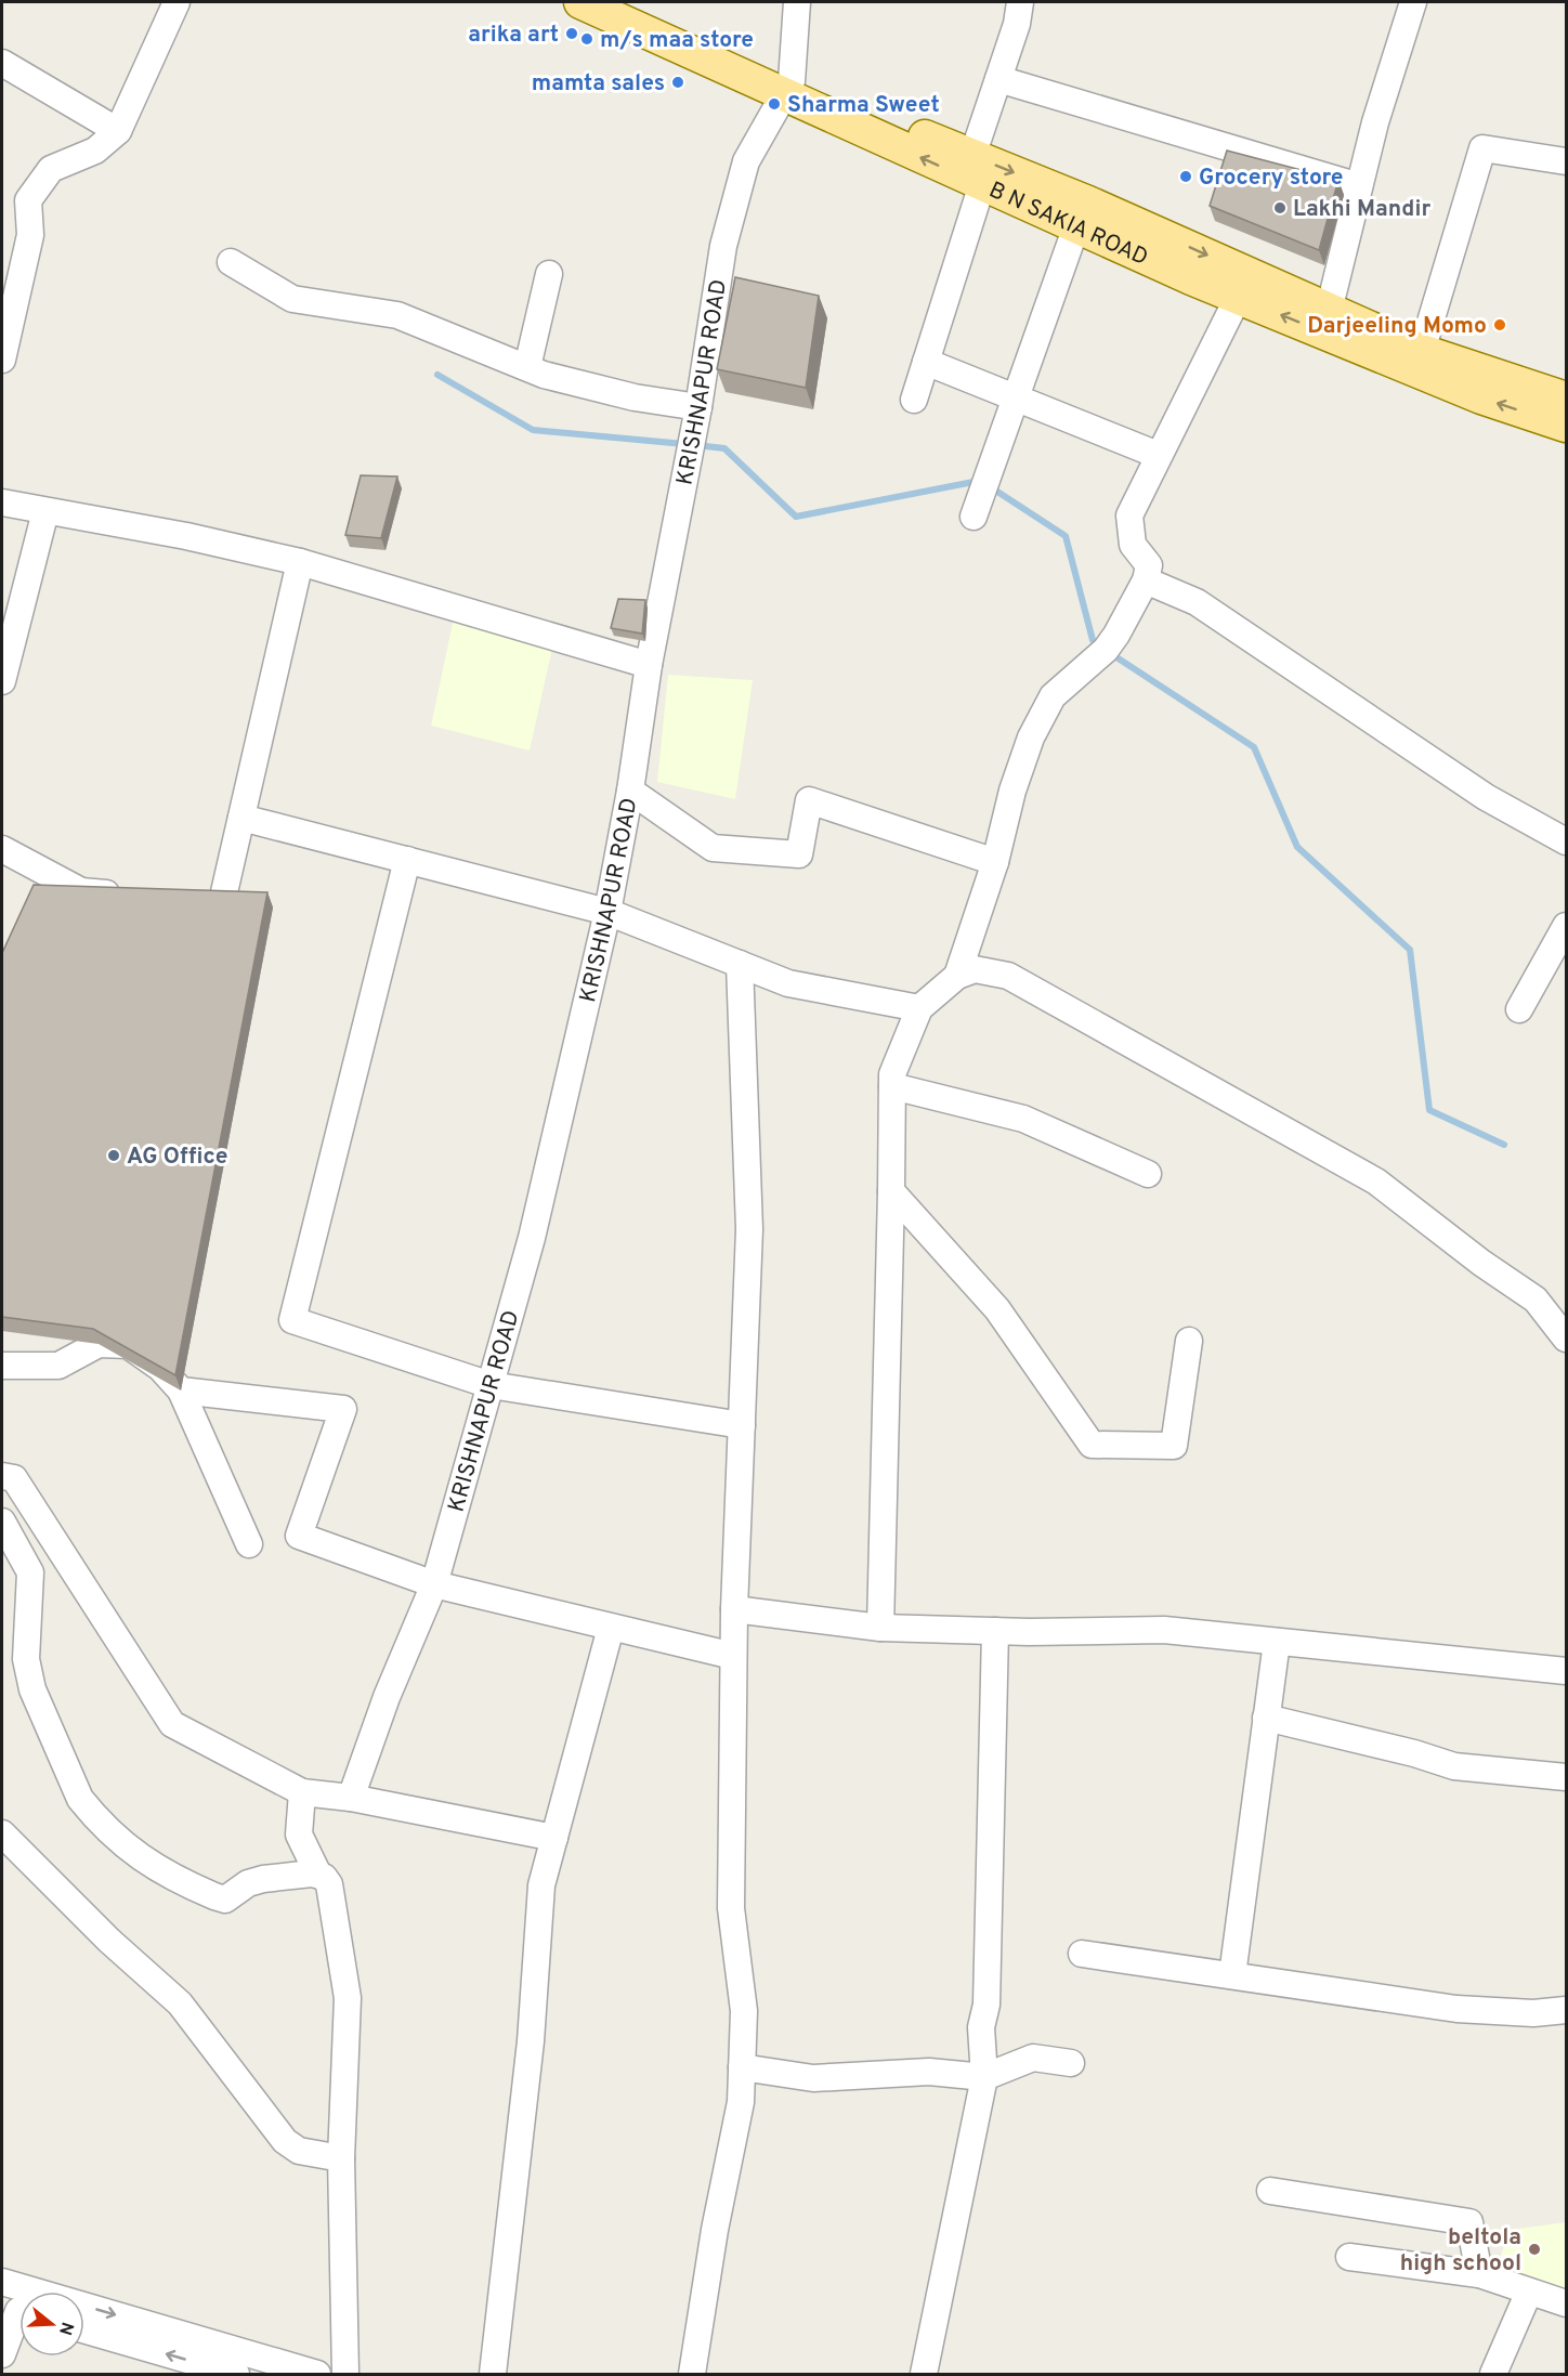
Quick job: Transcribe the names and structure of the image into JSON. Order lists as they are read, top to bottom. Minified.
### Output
{"streets":{"main road":["B N SAKIA ROAD"],"street":["KRISHNAPUR ROAD"]},"crossings":[["B N SAKIA ROAD","KRISHNAPUR ROAD"]],"places":["arika art","m/s maa store","mamta sales","Sharma Sweet","Grocery store","Lakhi Mandir","Darjeeling Momo","AG Office","beltola high school"],"north":"right"}
